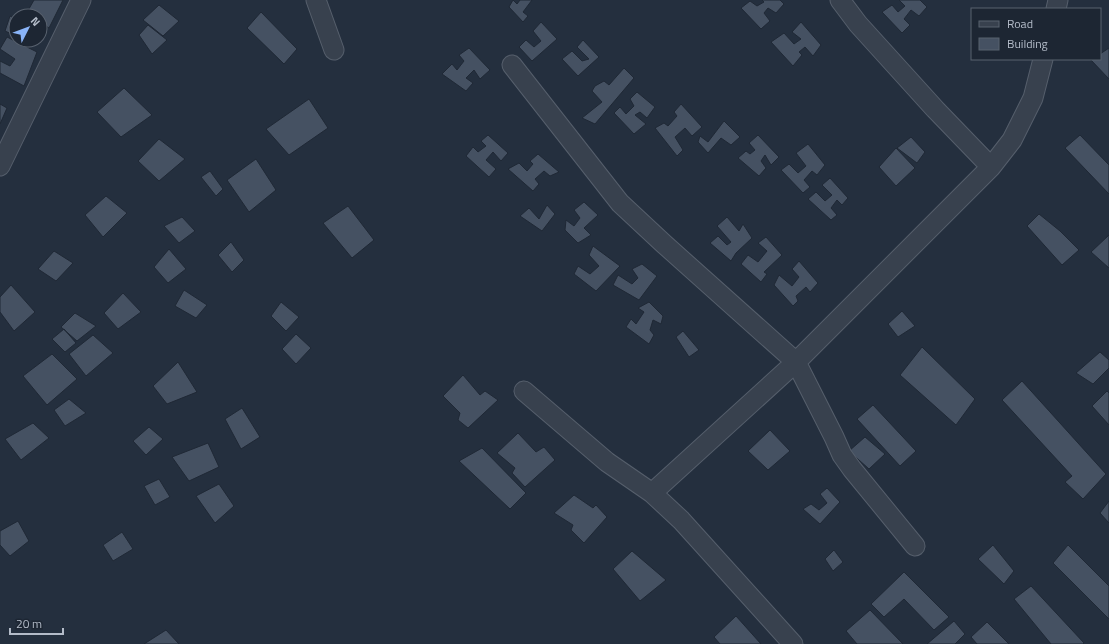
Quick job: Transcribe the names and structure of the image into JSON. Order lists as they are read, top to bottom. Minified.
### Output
{"legend":["Road","Building"],"scale_bar":"20 m","north":"top right"}
